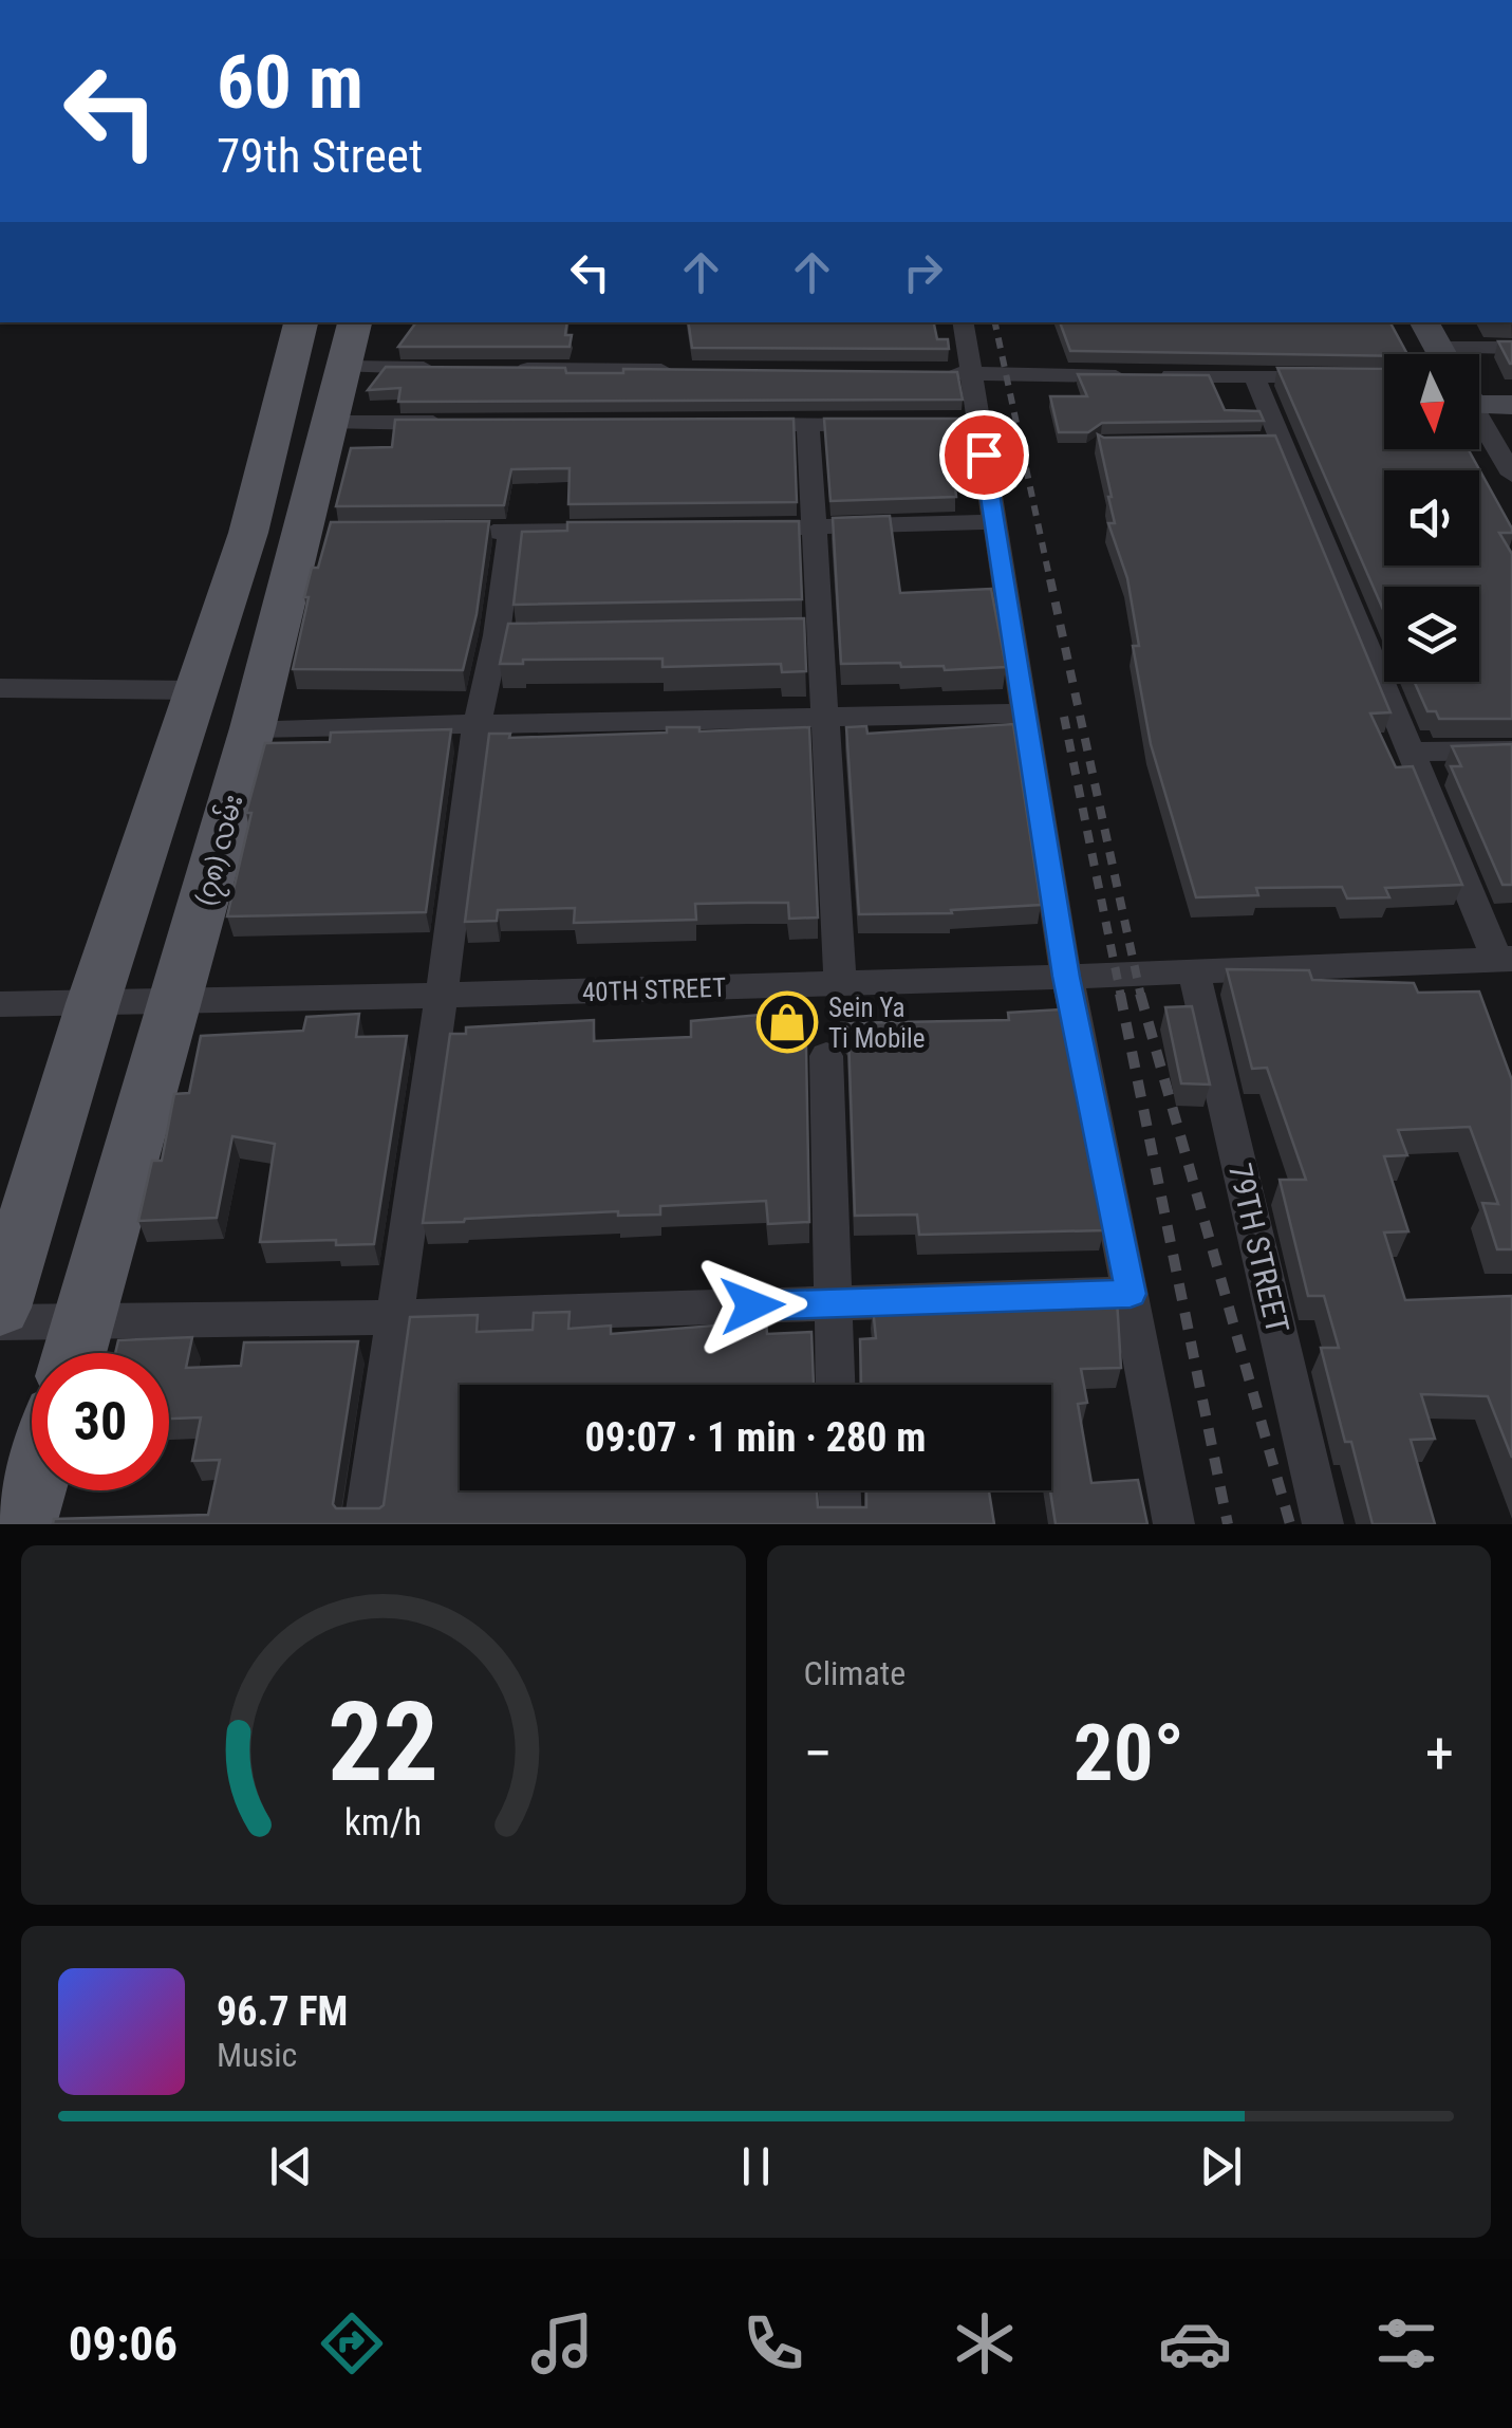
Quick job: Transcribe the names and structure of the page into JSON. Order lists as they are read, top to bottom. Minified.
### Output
{"streets":{"main road":["(၇၈) လမ်း"],"street":["40TH STREET","79TH STREET"]},"crossings":[["(၇၈) လမ်း","40TH STREET"],["40TH STREET","79TH STREET"]],"places":{"shop":["Sein Ya Ti Mobile"]},"north":"bottom","page":{"turn":["60 m","79th Street"],"limit":"30","trip":"09:07 · 1 min · 280 m","tile":"Climate","heat":["−","20°","+"],"song":["96.7 FM","Music"],"tabs":"09:06","gauge":["22","km/h"]}}
